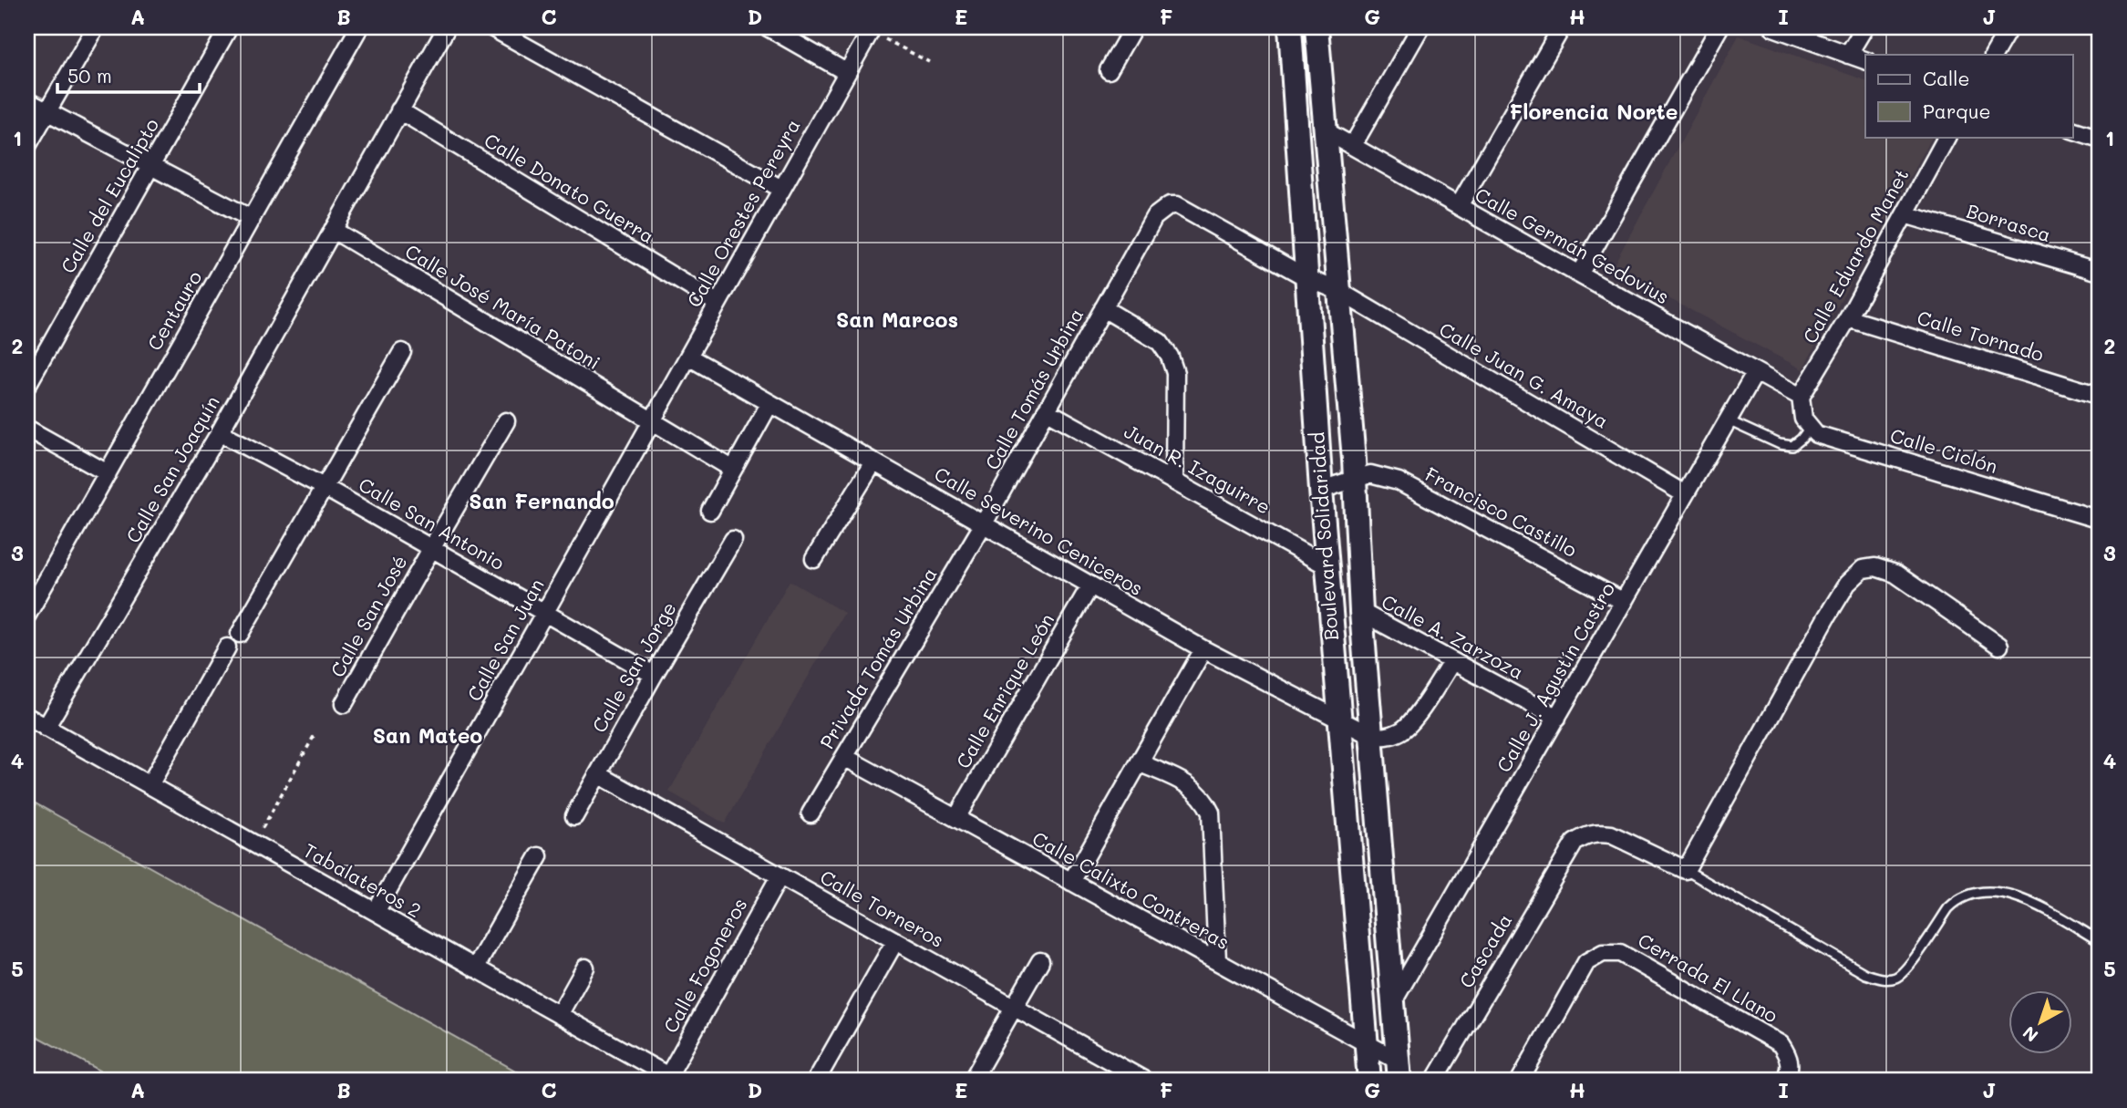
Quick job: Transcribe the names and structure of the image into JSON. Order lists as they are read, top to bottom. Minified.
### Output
{"streets":{"main road":["Boulevard Solidaridad"],"street":["Calle Donato Guerra","Calle del Eucalipto","Calle Orestes Pereyra","Borrasca","Calle Germán Gedovius","Calle Eduardo Manet","Calle José María Patoni","Centauro","Calle Tornado","Calle Juan G. Amaya","Calle Tomás Urbina","Calle Ciclón","Calle San Joaquín","Juan R. Izaguirre","Francisco Castillo","Calle San Antonio","Calle Severino Ceniceros","Calle San José","Calle A. Zarzoza","Calle San Juan","Privada Tomás Urbina","Calle San Jorge","Calle J. Agustín Castro","Calle Enrique León","Tabalateros 2","Calle Calixto Contreras","Calle Torneros","Cascada","Calle Fogoneros","Cerrada El Llano"]},"crossings":[["Calle Donato Guerra","Calle Orestes Pereyra"],["Calle Donato Guerra","Calle San Joaquín"],["Calle Orestes Pereyra","Calle José María Patoni"],["Calle Orestes Pereyra","Calle Severino Ceniceros"],["Calle Orestes Pereyra","Calle San Juan"],["Borrasca","Calle Eduardo Manet"],["Calle Germán Gedovius","Calle Eduardo Manet"],["Calle Germán Gedovius","Boulevard Solidaridad"],["Calle Germán Gedovius","Calle J. Agustín Castro"],["Calle Eduardo Manet","Calle Tornado"],["Calle José María Patoni","Calle San Joaquín"],["Calle José María Patoni","Calle San Juan"],["Calle Juan G. Amaya","Calle Tomás Urbina"],["Calle Juan G. Amaya","Boulevard Solidaridad"],["Calle Juan G. Amaya","Calle J. Agustín Castro"],["Calle Tomás Urbina","Juan R. Izaguirre"],["Calle Tomás Urbina","Calle Severino Ceniceros"],["Calle Tomás Urbina","Privada Tomás Urbina"],["Calle San Joaquín","Calle San Antonio"],["Calle San Joaquín","Tabalateros 2"],["Juan R. Izaguirre","Boulevard Solidaridad"],["Francisco Castillo","Boulevard Solidaridad"],["Francisco Castillo","Calle J. Agustín Castro"],["Calle San Antonio","Calle San José"],["Calle San Antonio","Calle San Juan"],["Calle San Antonio","Calle San Jorge"],["Calle Severino Ceniceros","Boulevard Solidaridad"],["Calle Severino Ceniceros","Privada Tomás Urbina"],["Calle Severino Ceniceros","Calle Enrique León"],["Boulevard Solidaridad","Calle A. Zarzoza"],["Boulevard Solidaridad","Calle J. Agustín Castro"],["Boulevard Solidaridad","Calle Calixto Contreras"],["Calle A. Zarzoza","Calle J. Agustín Castro"],["Calle San Juan","Tabalateros 2"],["Privada Tomás Urbina","Calle Calixto Contreras"],["Calle San Jorge","Calle Torneros"],["Calle Enrique León","Calle Calixto Contreras"],["Tabalateros 2","Calle Fogoneros"],["Calle Torneros","Calle Fogoneros"]],"districts":["Florencia Norte","San Marcos","San Fernando","San Mateo"],"legend":["Calle","Parque"],"scale_bar":"50 m","north":"bottom left","grid":{"columns":["A","B","C","D","E","F","G","H","I","J"],"rows":["1","2","3","4","5"]}}
